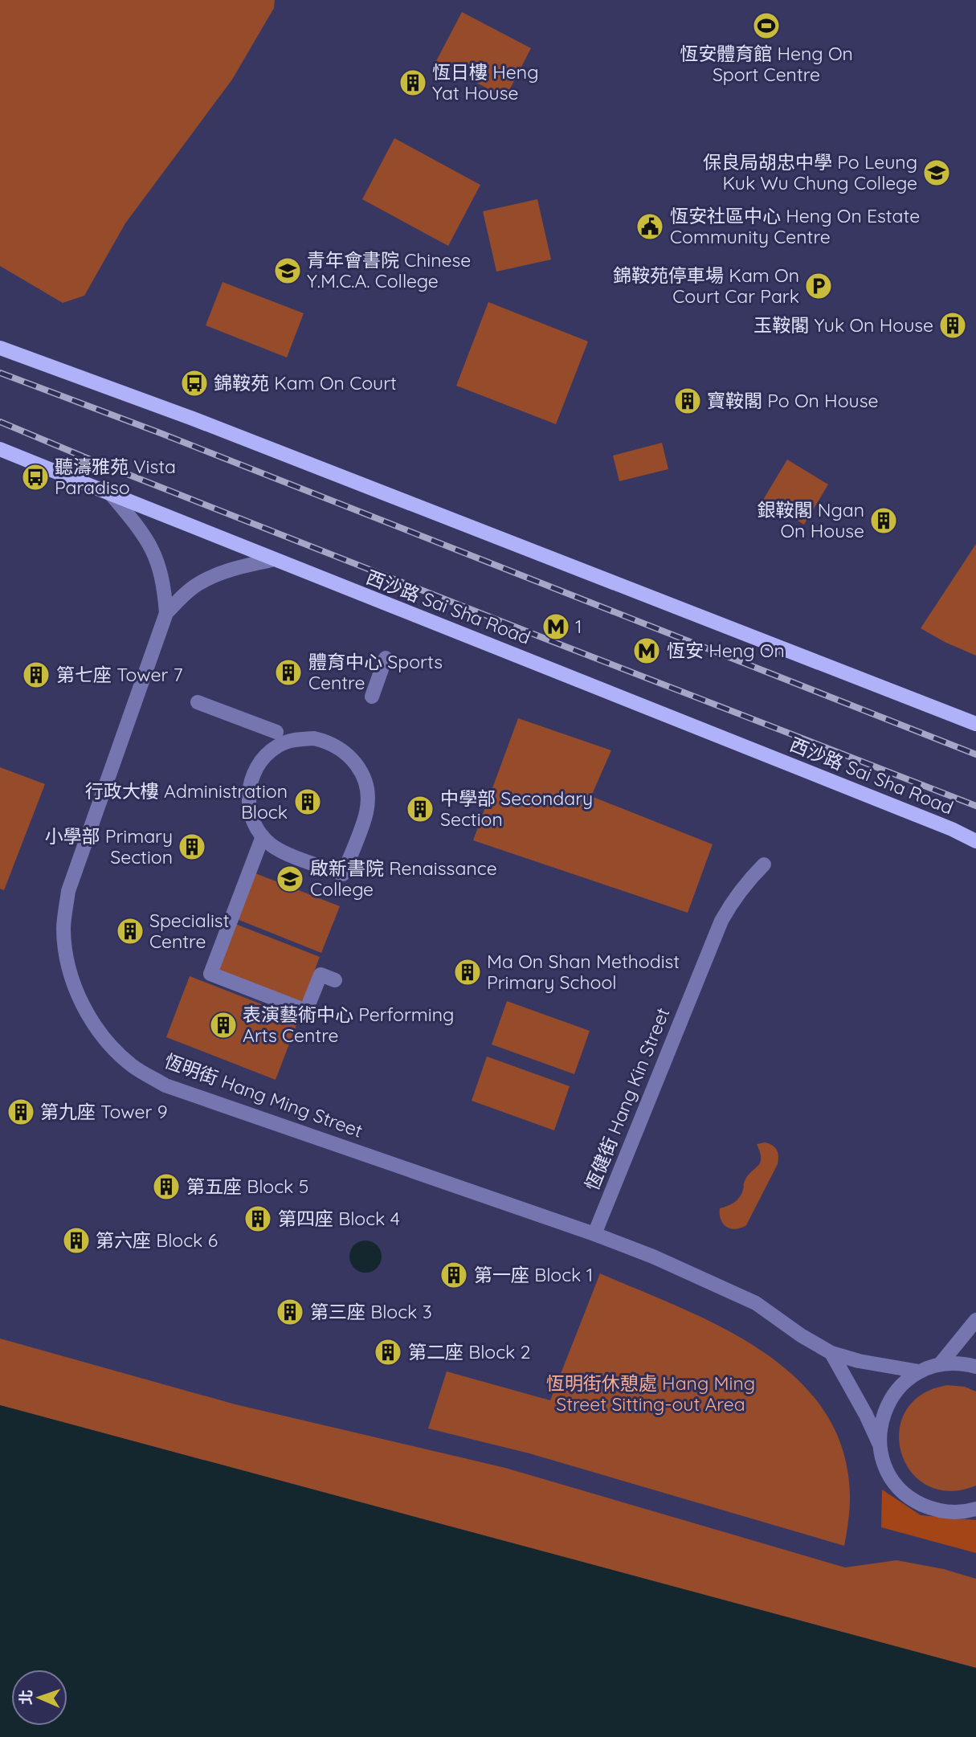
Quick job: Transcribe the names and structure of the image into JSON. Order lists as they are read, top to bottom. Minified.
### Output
{"streets":{"main road":["西沙路 Sai Sha Road"],"street":["恆明街 Hang Ming Street","恆健街 Hang Kin Street"]},"crossings":[["西沙路 Sai Sha Road","恆明街 Hang Ming Street"],["恆明街 Hang Ming Street","恆健街 Hang Kin Street"]],"parks":["恆明街休憩處 Hang Ming Street Sitting-out Area"],"places":{"sports":["恆安體育館 Heng On Sport Centre"],"building":["恆日樓 Heng Yat House","玉鞍閣 Yuk On House","寶鞍閣 Po On House","銀鞍閣 Ngan On House","體育中心 Sports Centre","第七座 Tower 7","行政大樓 Administration Block","中學部 Secondary Section","小學部 Primary Section","Specialist Centre","Ma On Shan Methodist Primary School","表演藝術中心 Performing Arts Centre","第九座 Tower 9","第五座 Block 5","第四座 Block 4","第六座 Block 6","第一座 Block 1","第三座 Block 3","第二座 Block 2"],"school or university":["保良局胡忠中學 Po Leung Kuk Wu Chung College","青年會書院 Chinese Y.M.C.A. College","啟新書院 Renaissance College"],"public building":["恆安社區中心 Heng On Estate Community Centre"],"parking":["錦鞍苑停車場 Kam On Court Car Park"],"bus stop":["錦鞍苑 Kam On Court","聽濤雅苑 Vista Paradiso"],"metro station":["1","恆安 Heng On"]},"north":"left"}
